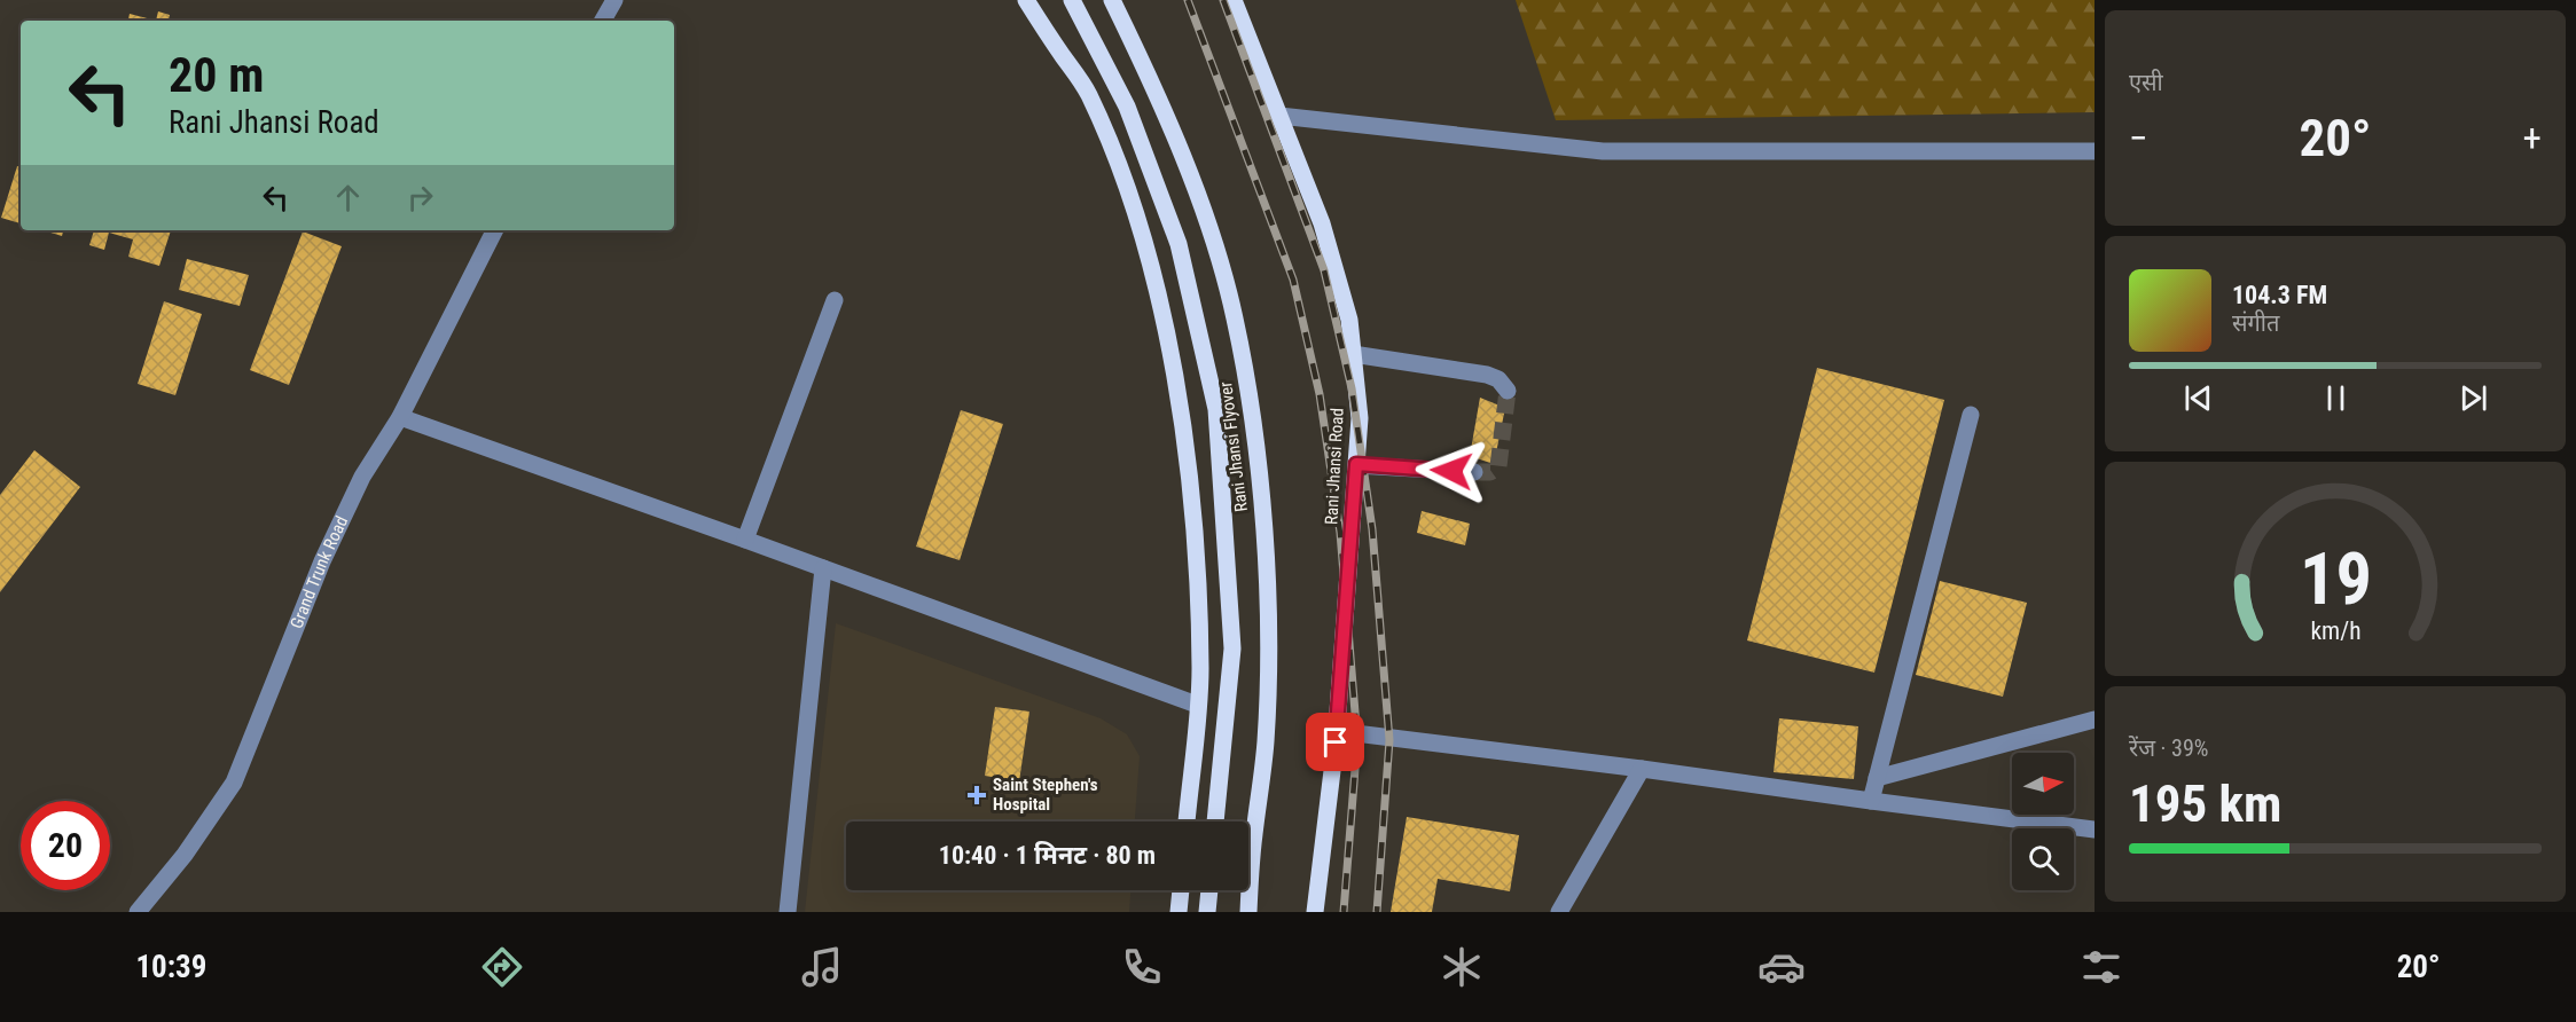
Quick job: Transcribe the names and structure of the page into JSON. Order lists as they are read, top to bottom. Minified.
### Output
{"streets":{"main road":["Rani Jhansi Flyover","Rani Jhansi Road"],"street":["Grand Trunk Road"]},"places":{"health":["Saint Stephen's Hospital"]},"north":"right","page":{"tile":["एसी",["रेंज · 39%","195 km"]],"turn":["20 m","Rani Jhansi Road"],"heat":["−","20°","+"],"song":["104.3 FM","संगीत"],"limit":"20","trip":"10:40 · 1 मिनट · 80 m","tabs":["10:39","20°"],"gauge":["19","km/h"]}}
